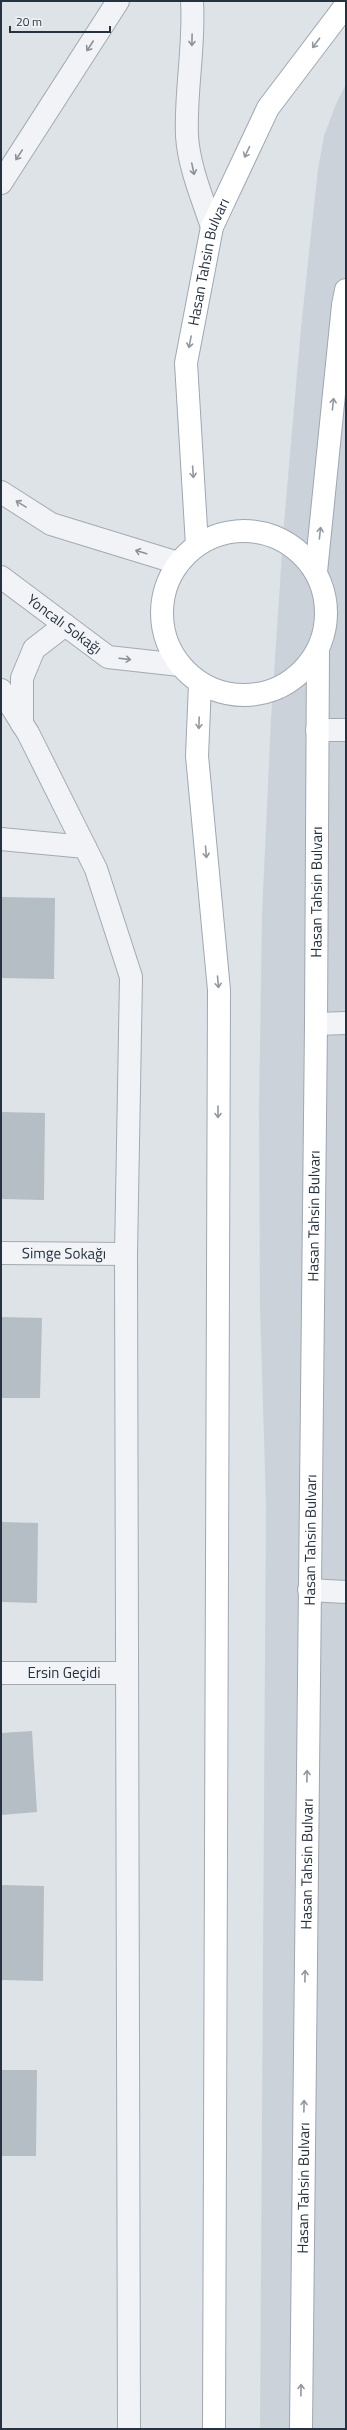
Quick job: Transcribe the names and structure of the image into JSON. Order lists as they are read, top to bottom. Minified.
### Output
{"streets":{"main road":["Hasan Tahsin Bulvarı"],"street":["Yoncalı Sokağı","Simge Sokağı","Ersin Geçidi"]},"scale_bar":"20 m"}
